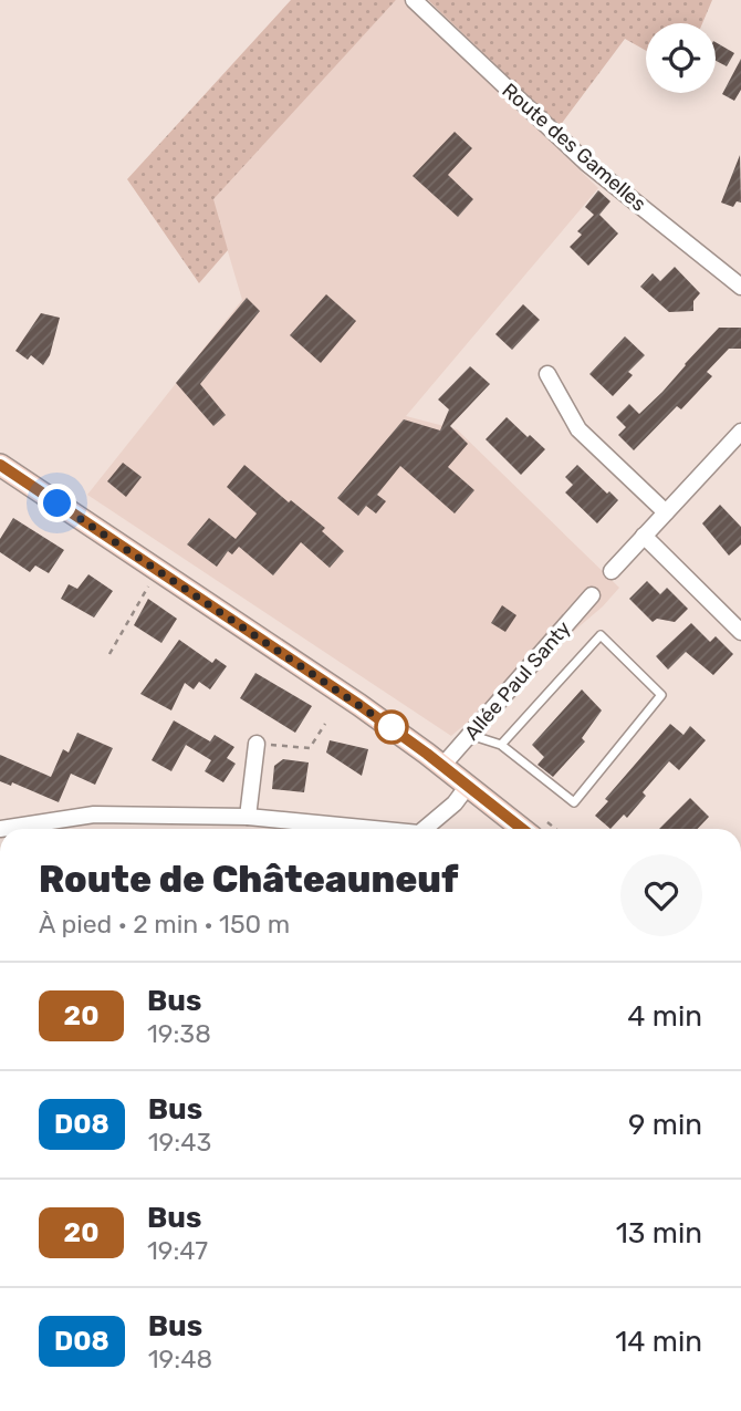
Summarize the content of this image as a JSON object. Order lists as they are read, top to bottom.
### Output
{
  "streets": {
    "street": ["Route des Gamelles", "Allée Paul Santy"]
  },
  "lines": ["bus line 20"],
  "page": {
    "heading": ["Route de Châteauneuf", "À pied · 2 min · 150 m"],
    "list": [
      {
        "mark": "20",
        "name": "Bus",
        "note": "19:38",
        "value": "4 min"
      },
      {
        "mark": "D08",
        "name": "Bus",
        "note": "19:43",
        "value": "9 min"
      },
      {
        "mark": "20",
        "name": "Bus",
        "note": "19:47",
        "value": "13 min"
      },
      {
        "mark": "D08",
        "name": "Bus",
        "note": "19:48",
        "value": "14 min"
      }
    ]
  }
}
